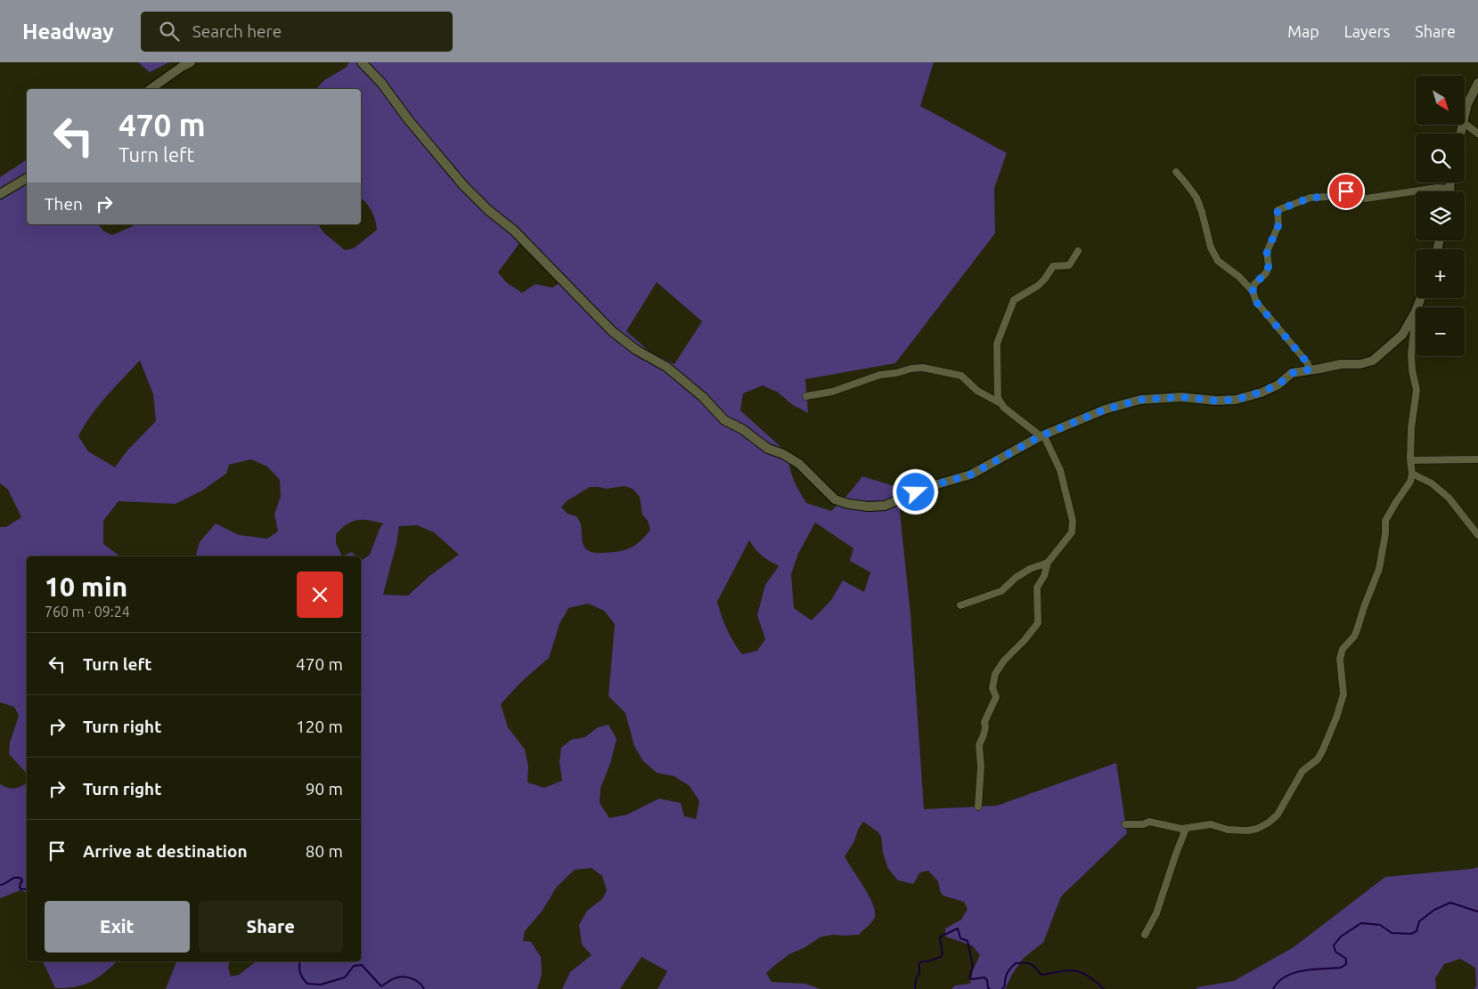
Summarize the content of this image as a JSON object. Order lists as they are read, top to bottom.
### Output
{
  "north": "bottom right",
  "page": {
    "header": "Headway",
    "search": "Search here",
    "nav": ["Map", "Layers", "Share"],
    "map_buttons": ["+", "−"],
    "turn": ["470 m", "Turn left"],
    "then": "Then",
    "heading": ["10 min", "760 m · 09:24"],
    "list": [
      {
        "name": "Turn left",
        "value": "470 m"
      },
      {
        "name": "Turn right",
        "value": "120 m"
      },
      {
        "name": "Turn right",
        "value": "90 m"
      },
      {
        "name": "Arrive at destination",
        "value": "80 m"
      }
    ],
    "buttons": ["Exit", "Share"]
  }
}
